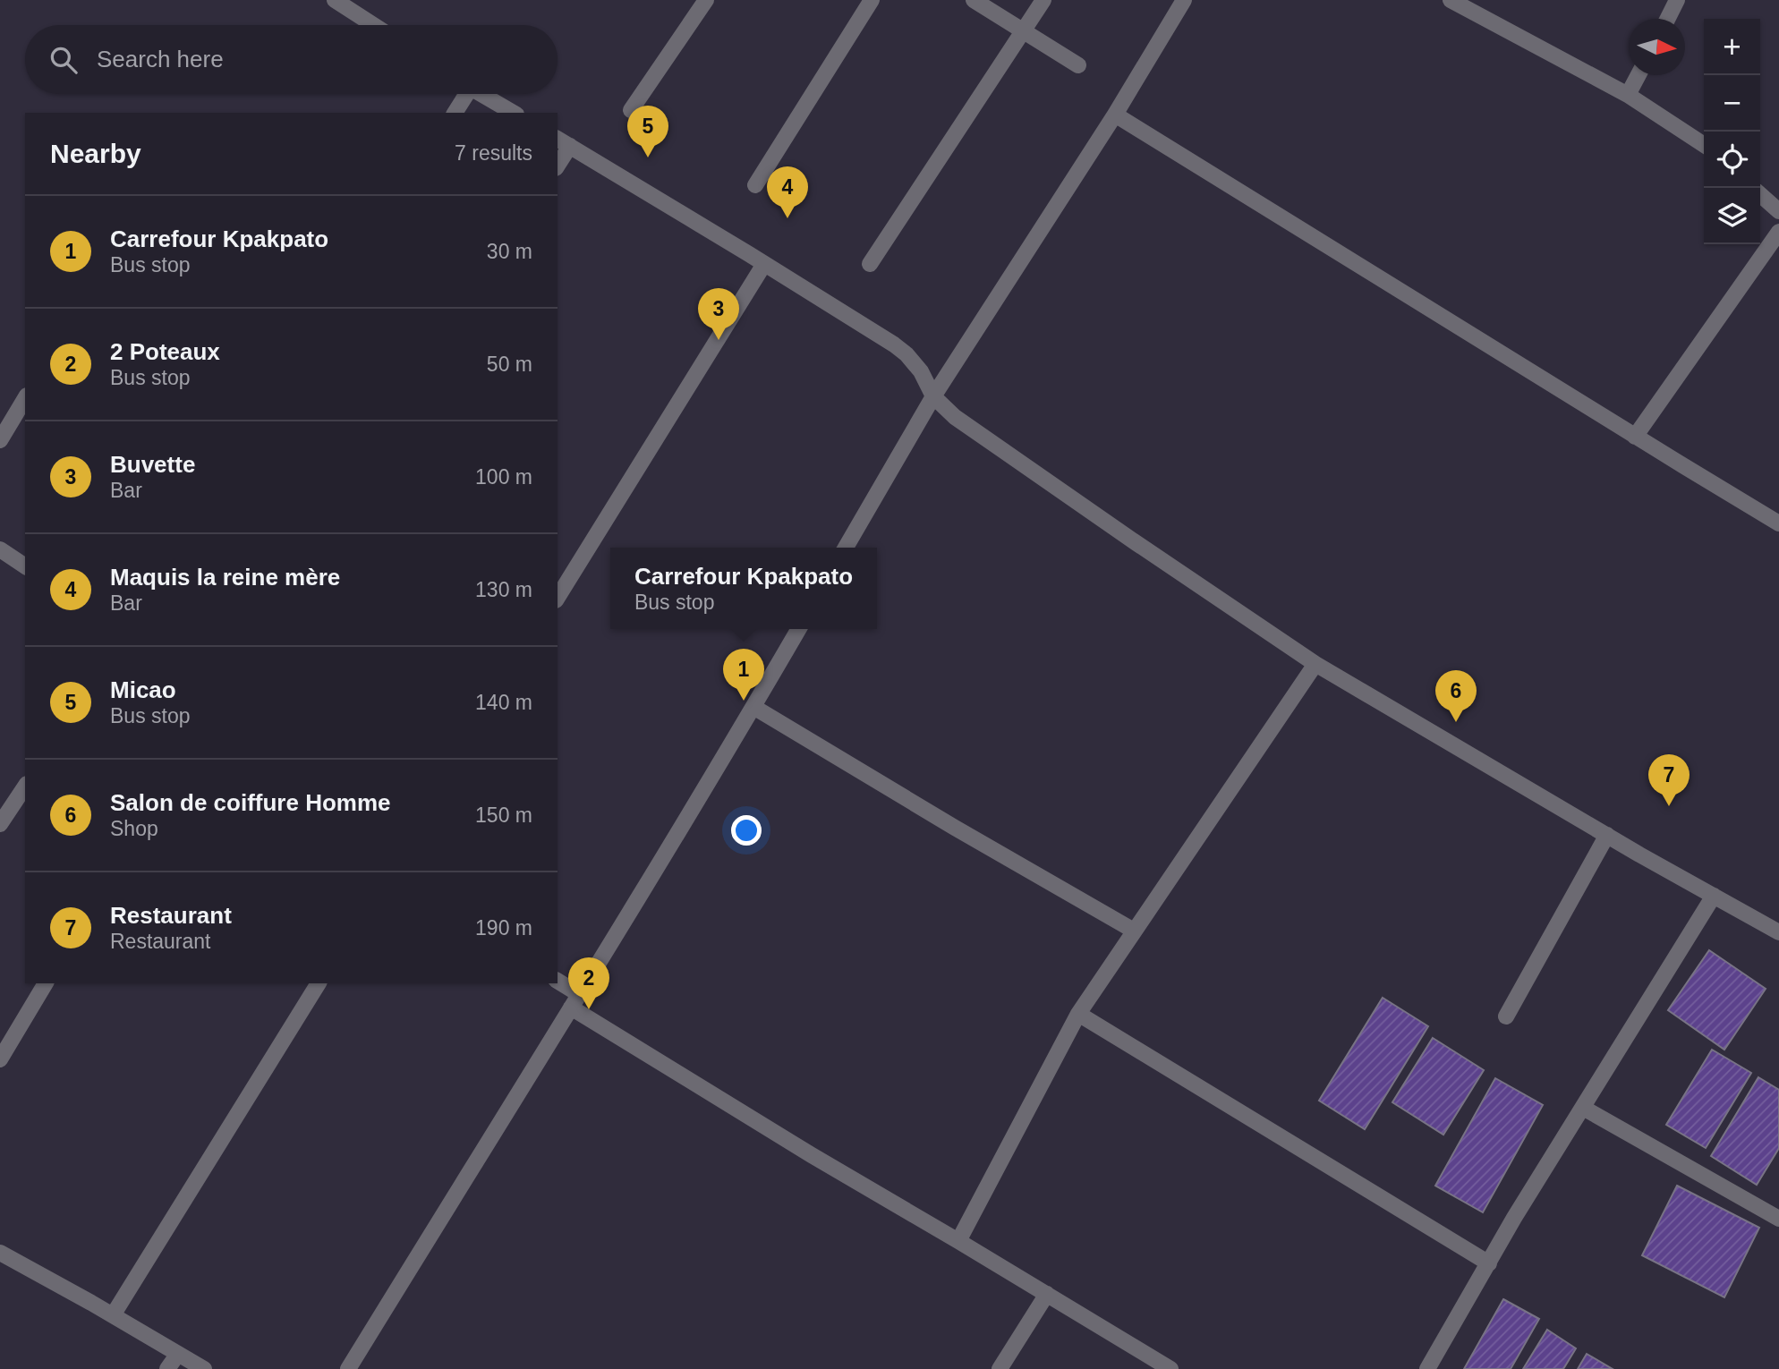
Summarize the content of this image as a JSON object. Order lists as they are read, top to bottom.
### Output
{
  "north": "right",
  "page": {
    "map_buttons": ["+", "−"],
    "search": "Search here",
    "pins": [
      "5",
      "4",
      "3",
      "1",
      "6",
      "7",
      "2"
    ],
    "heading": ["Nearby", "7 results"],
    "list": [
      {
        "mark": "1",
        "name": "Carrefour Kpakpato",
        "note": "Bus stop",
        "value": "30 m"
      },
      {
        "mark": "2",
        "name": "2 Poteaux",
        "note": "Bus stop",
        "value": "50 m"
      },
      {
        "mark": "3",
        "name": "Buvette",
        "note": "Bar",
        "value": "100 m"
      },
      {
        "mark": "4",
        "name": "Maquis la reine mère",
        "note": "Bar",
        "value": "130 m"
      },
      {
        "mark": "5",
        "name": "Micao",
        "note": "Bus stop",
        "value": "140 m"
      },
      {
        "mark": "6",
        "name": "Salon de coiffure Homme",
        "note": "Shop",
        "value": "150 m"
      },
      {
        "mark": "7",
        "name": "Restaurant",
        "note": "Restaurant",
        "value": "190 m"
      }
    ],
    "popup": ["Carrefour Kpakpato", "Bus stop"]
  }
}
